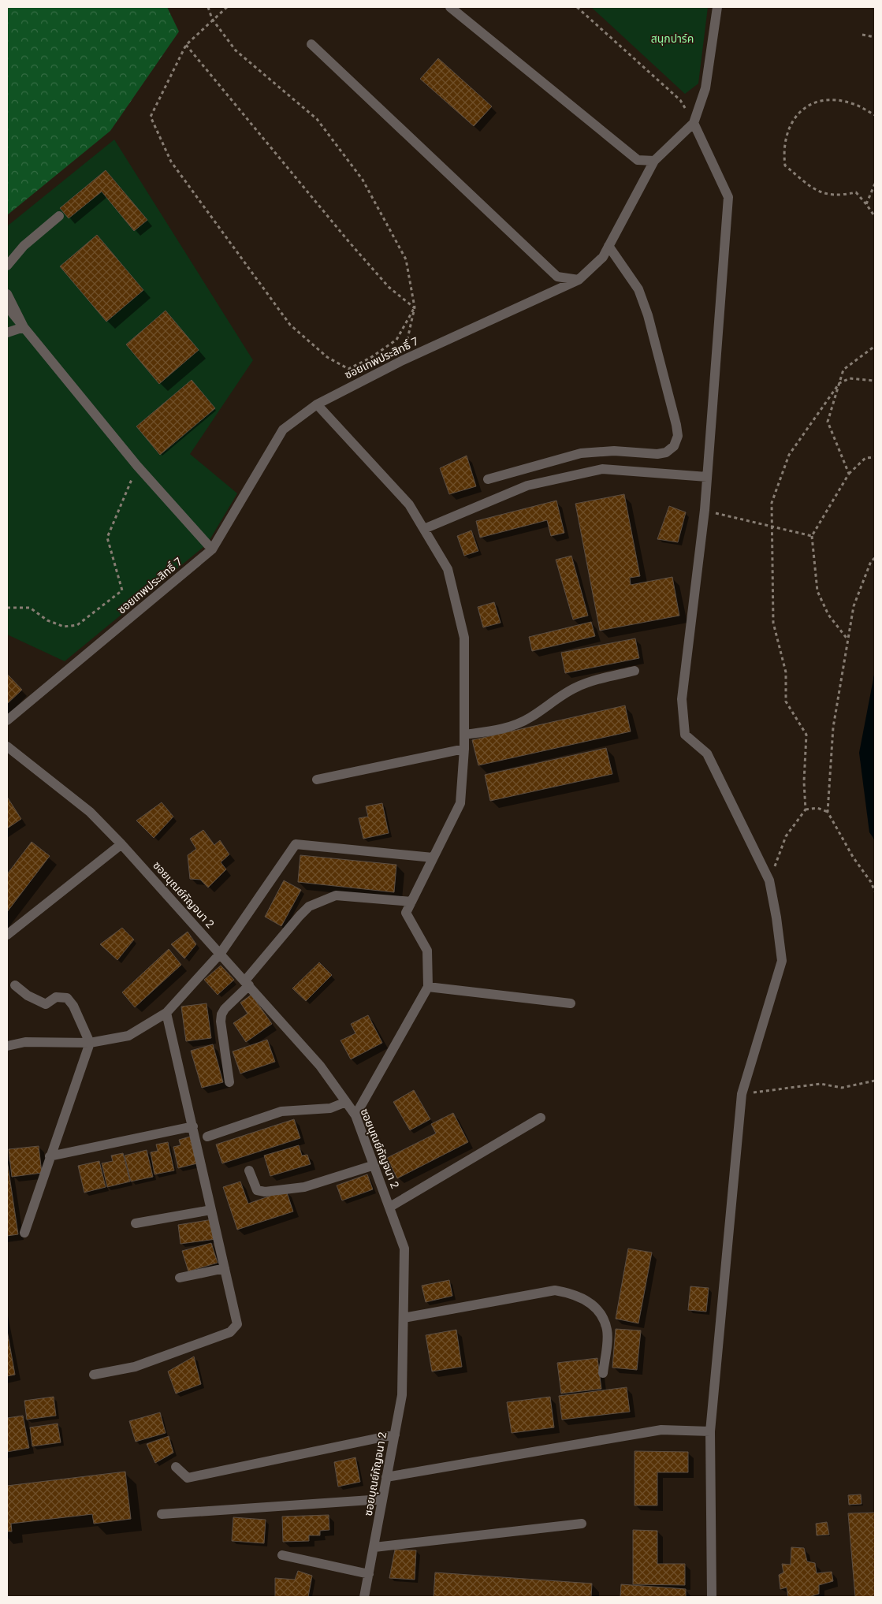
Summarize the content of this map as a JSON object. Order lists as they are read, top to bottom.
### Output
{
  "streets": {
    "street": ["ซอยเทพประสิทธิ์ 7", "ซอยบุณย์กัญจนา 2"]
  },
  "parks": ["สนุกปาร์ค"]
}
